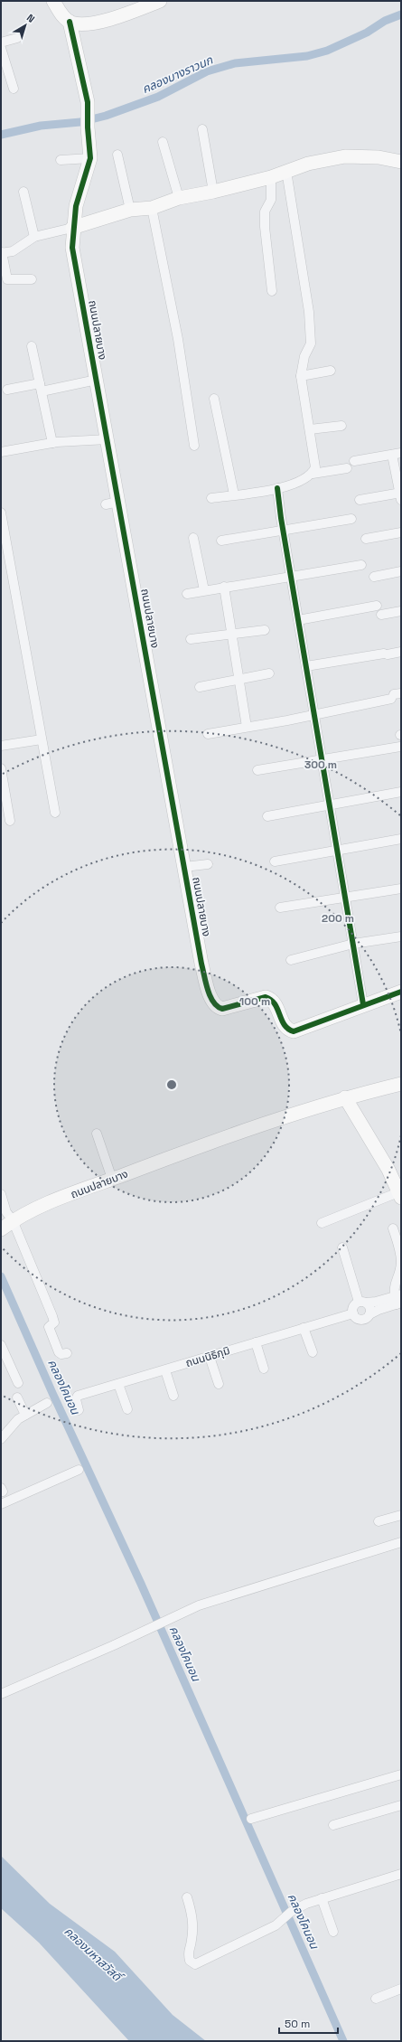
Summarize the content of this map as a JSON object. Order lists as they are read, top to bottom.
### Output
{
  "streets": {
    "street": ["ถนนปลายบาง", "ถนนนิธิภุมิ"]
  },
  "water": ["คลองบางราวนก", "คลองโคนอน", "คลองมหาสวัสดิ์"],
  "scale_bar": "50 m",
  "north": "top right",
  "rings": ["300 m", "200 m", "100 m"]
}
